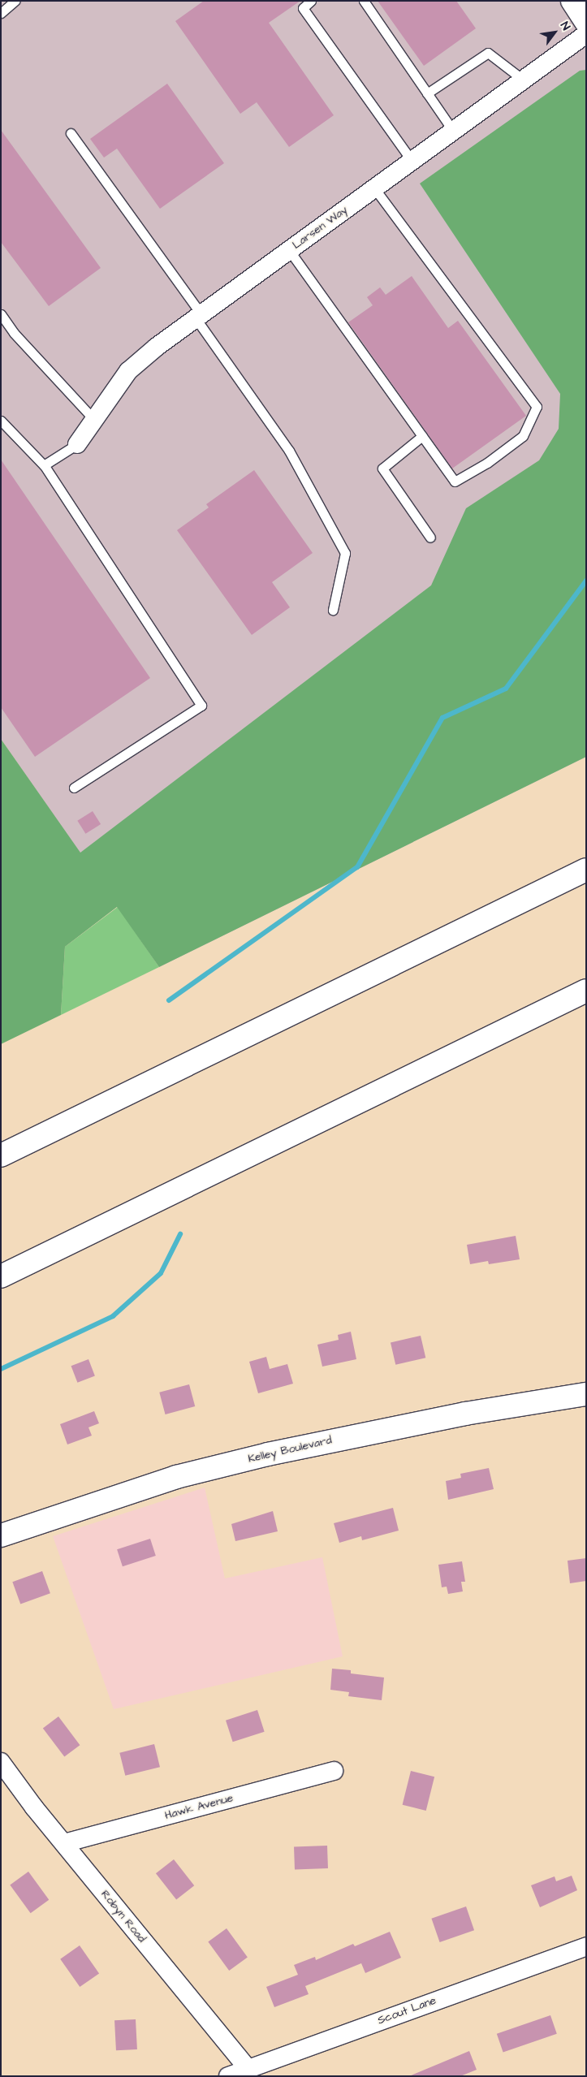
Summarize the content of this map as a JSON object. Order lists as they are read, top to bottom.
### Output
{
  "streets": {
    "main road": ["Kelley Boulevard"],
    "street": [
      "Larsen Way",
      "Hawk Avenue",
      "Robyn Road",
      "Scout Lane"
    ]
  },
  "crossings": [
    ["Hawk Avenue", "Robyn Road"],
    ["Robyn Road", "Scout Lane"]
  ],
  "north": "top right"
}
